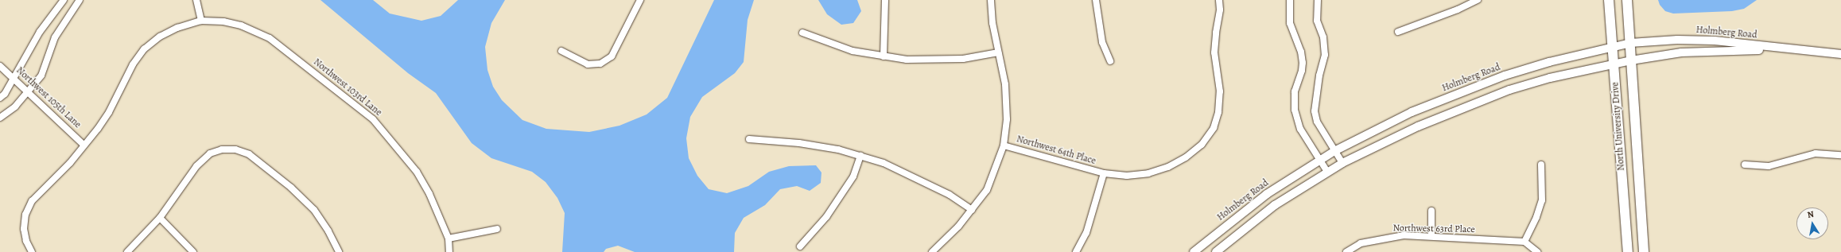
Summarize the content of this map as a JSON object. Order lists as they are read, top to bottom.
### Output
{
  "streets": {
    "main road": ["North University Drive"],
    "street": [
      "Holmberg Road",
      "Northwest 103rd Lane",
      "Northwest 105th Lane",
      "Northwest 64th Place",
      "Northwest 63rd Place"
    ]
  },
  "crossings": [
    ["Holmberg Road", "North University Drive"],
    ["Northwest 103rd Lane", "Northwest 105th Lane"]
  ],
  "north": "top"
}
